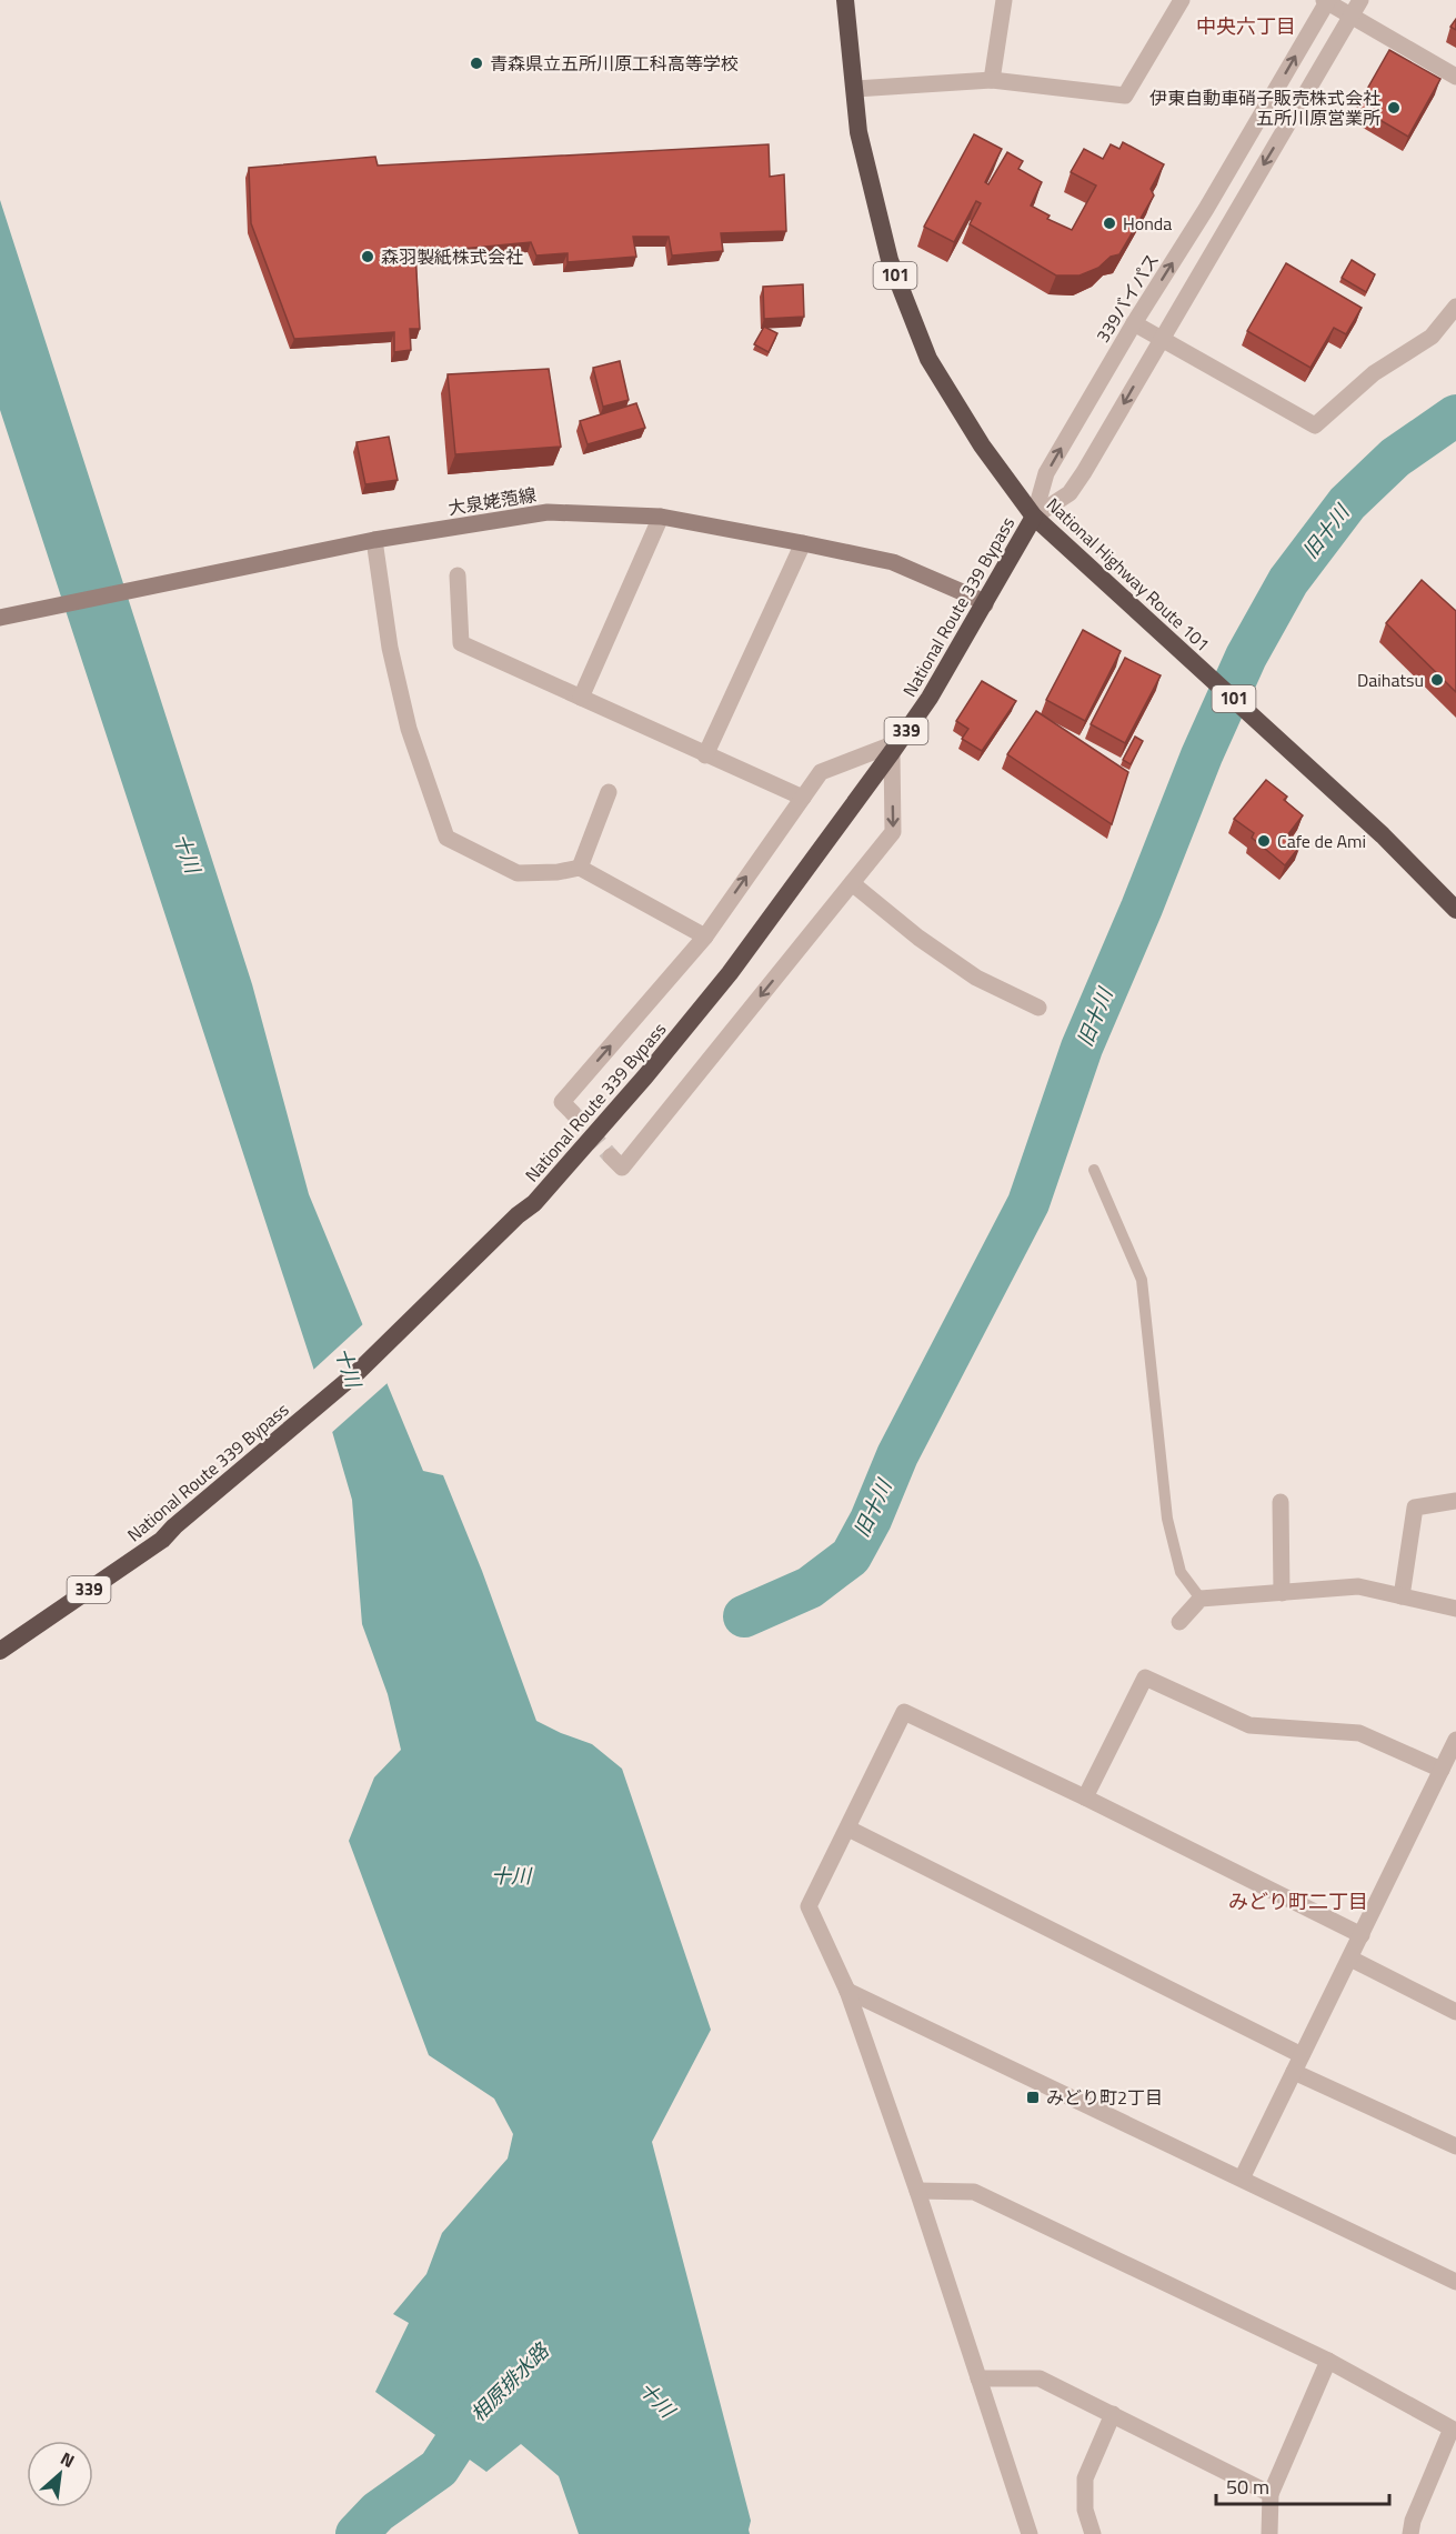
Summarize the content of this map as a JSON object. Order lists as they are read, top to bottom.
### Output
{
  "streets": {
    "highway": [
      "101",
      "National Highway Route 101",
      "National Route 339 Bypass",
      "339"
    ],
    "main road": ["大泉姥萢線"],
    "street": ["339バイパス"]
  },
  "crossings": [
    ["339バイパス", "National Highway Route 101"],
    ["339バイパス", "National Route 339 Bypass"],
    ["大泉姥萢線", "National Route 339 Bypass"],
    ["National Highway Route 101", "National Route 339 Bypass"]
  ],
  "districts": ["中央六丁目", "みどり町二丁目"],
  "water": ["旧十川", "十川", "相原排水路"],
  "places": {
    "other": [
      "青森県立五所川原工科高等学校",
      "伊東自動車硝子販売株式会社 五所川原営業所",
      "Honda",
      "森羽製紙株式会社",
      "Daihatsu",
      "Cafe de Ami"
    ],
    "transit": ["みどり町2丁目"]
  },
  "scale_bar": "50 m",
  "north": "top right"
}
